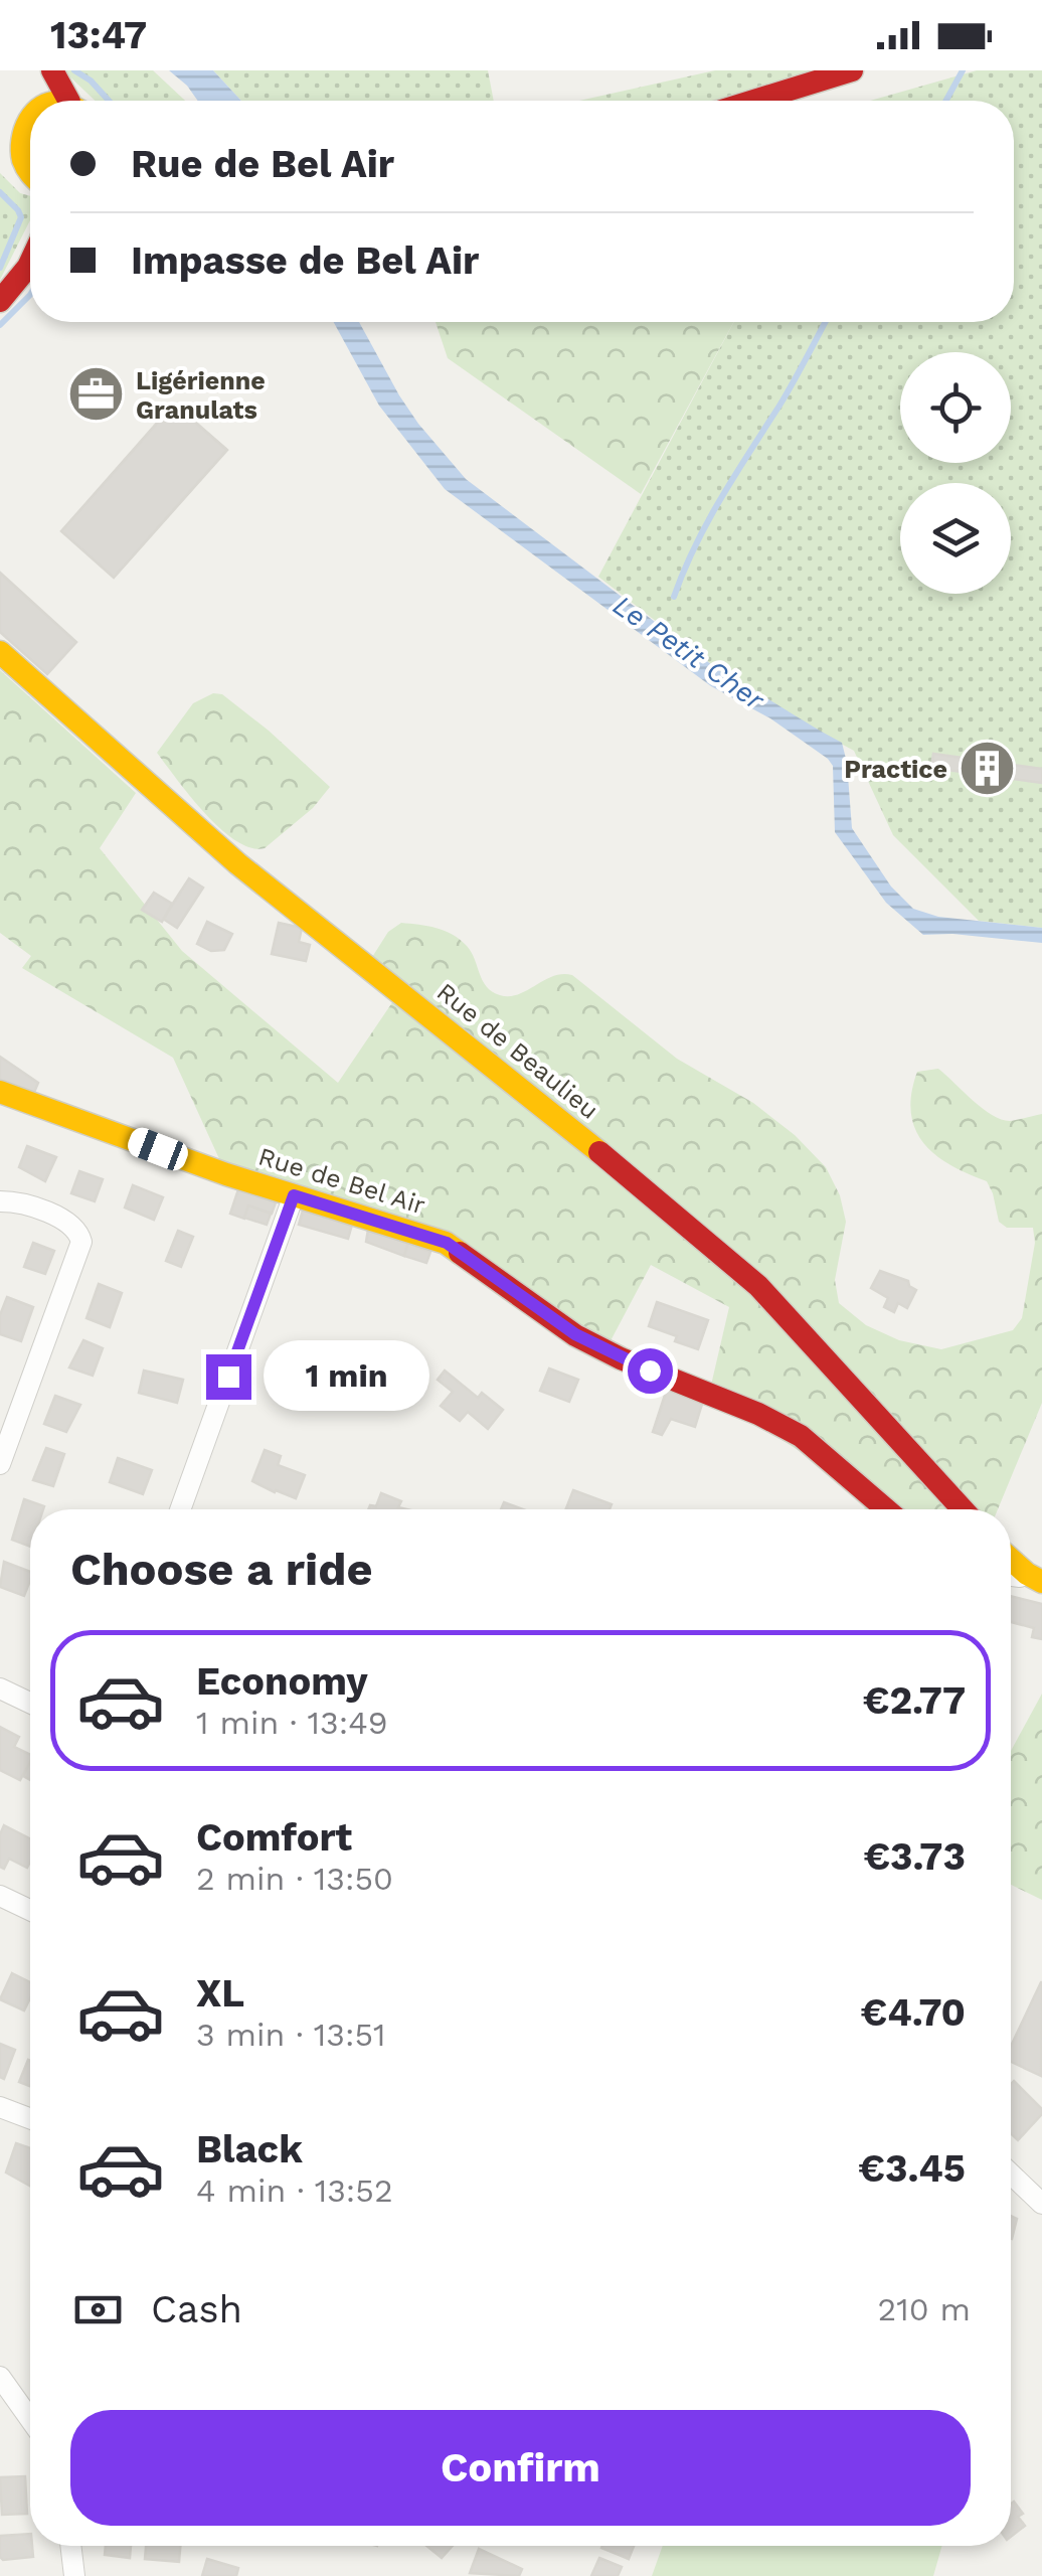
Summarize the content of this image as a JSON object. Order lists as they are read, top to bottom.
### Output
{
  "streets": {
    "main road": ["Rue de Beaulieu", "Rue de Bel Air"]
  },
  "water": ["Le Petit Cher"],
  "places": {
    "office": ["Ligérienne Granulats"],
    "building": ["Practice"]
  },
  "page": {
    "status": "13:47",
    "banner": ["Rue de Bel Air", "Impasse de Bel Air"],
    "bubble": "1 min",
    "heading": "Choose a ride",
    "list": [
      {
        "name": "Economy",
        "note": "1 min · 13:49",
        "value": "€2.77"
      },
      {
        "name": "Comfort",
        "note": "2 min · 13:50",
        "value": "€3.73"
      },
      {
        "name": "XL",
        "note": "3 min · 13:51",
        "value": "€4.70"
      },
      {
        "name": "Black",
        "note": "4 min · 13:52",
        "value": "€3.45"
      }
    ],
    "pay": ["Cash", "210 m"],
    "buttons": "Confirm"
  }
}
